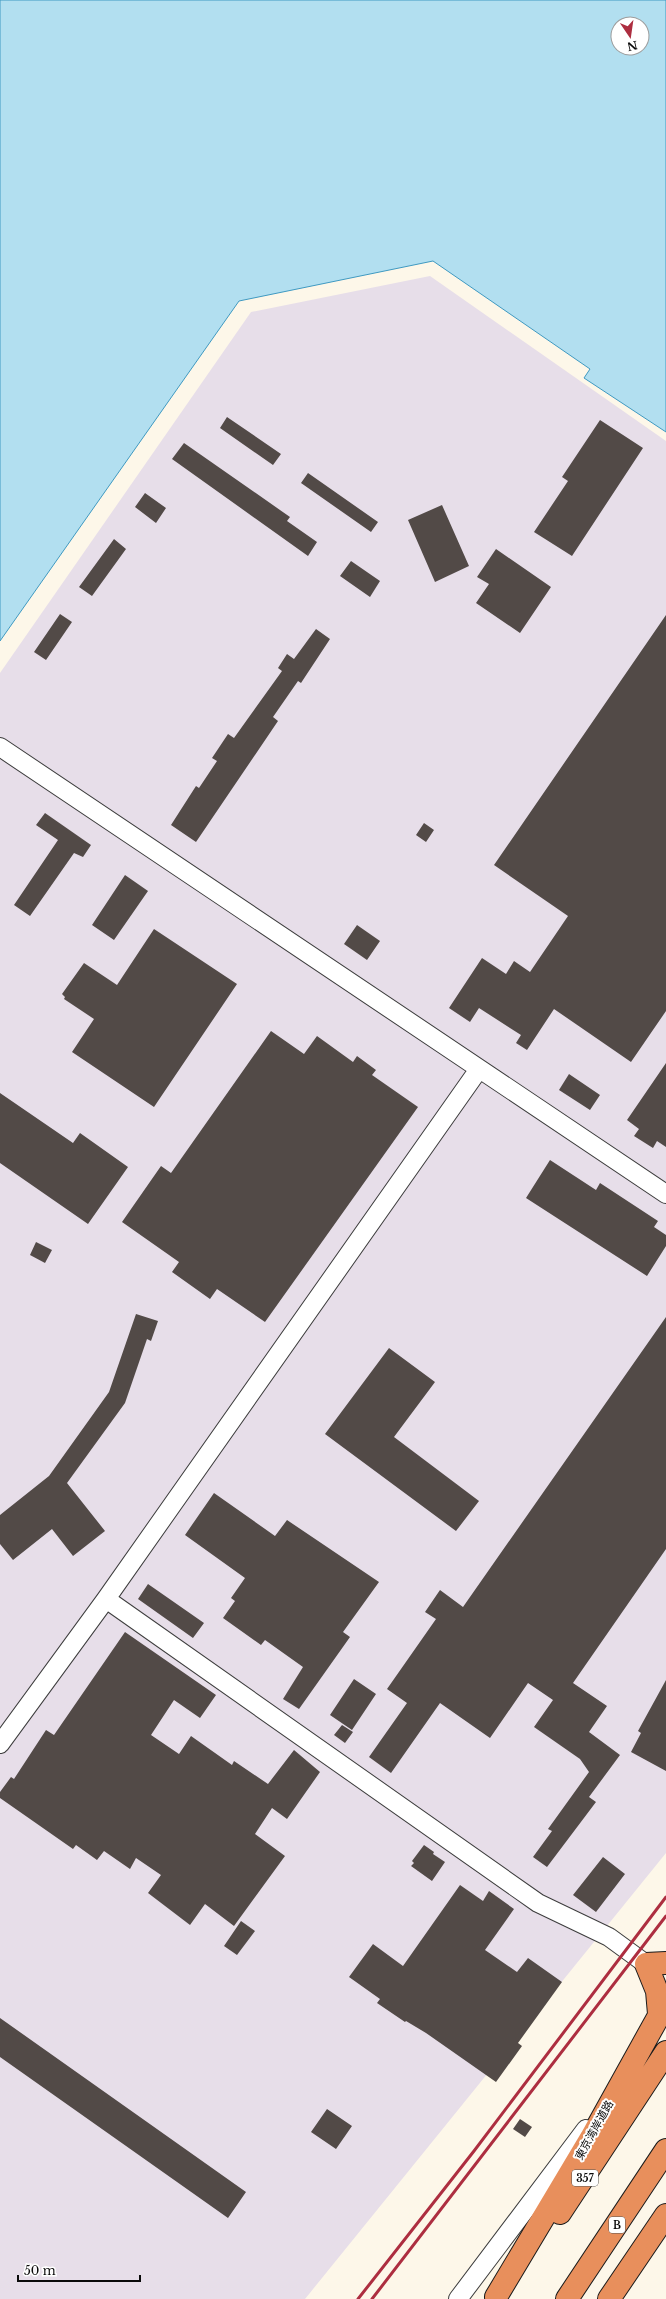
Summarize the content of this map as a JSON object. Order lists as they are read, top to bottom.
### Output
{
  "streets": {
    "highway": ["東京湾岸道路", "357", "B"]
  },
  "scale_bar": "50 m",
  "north": "bottom"
}
